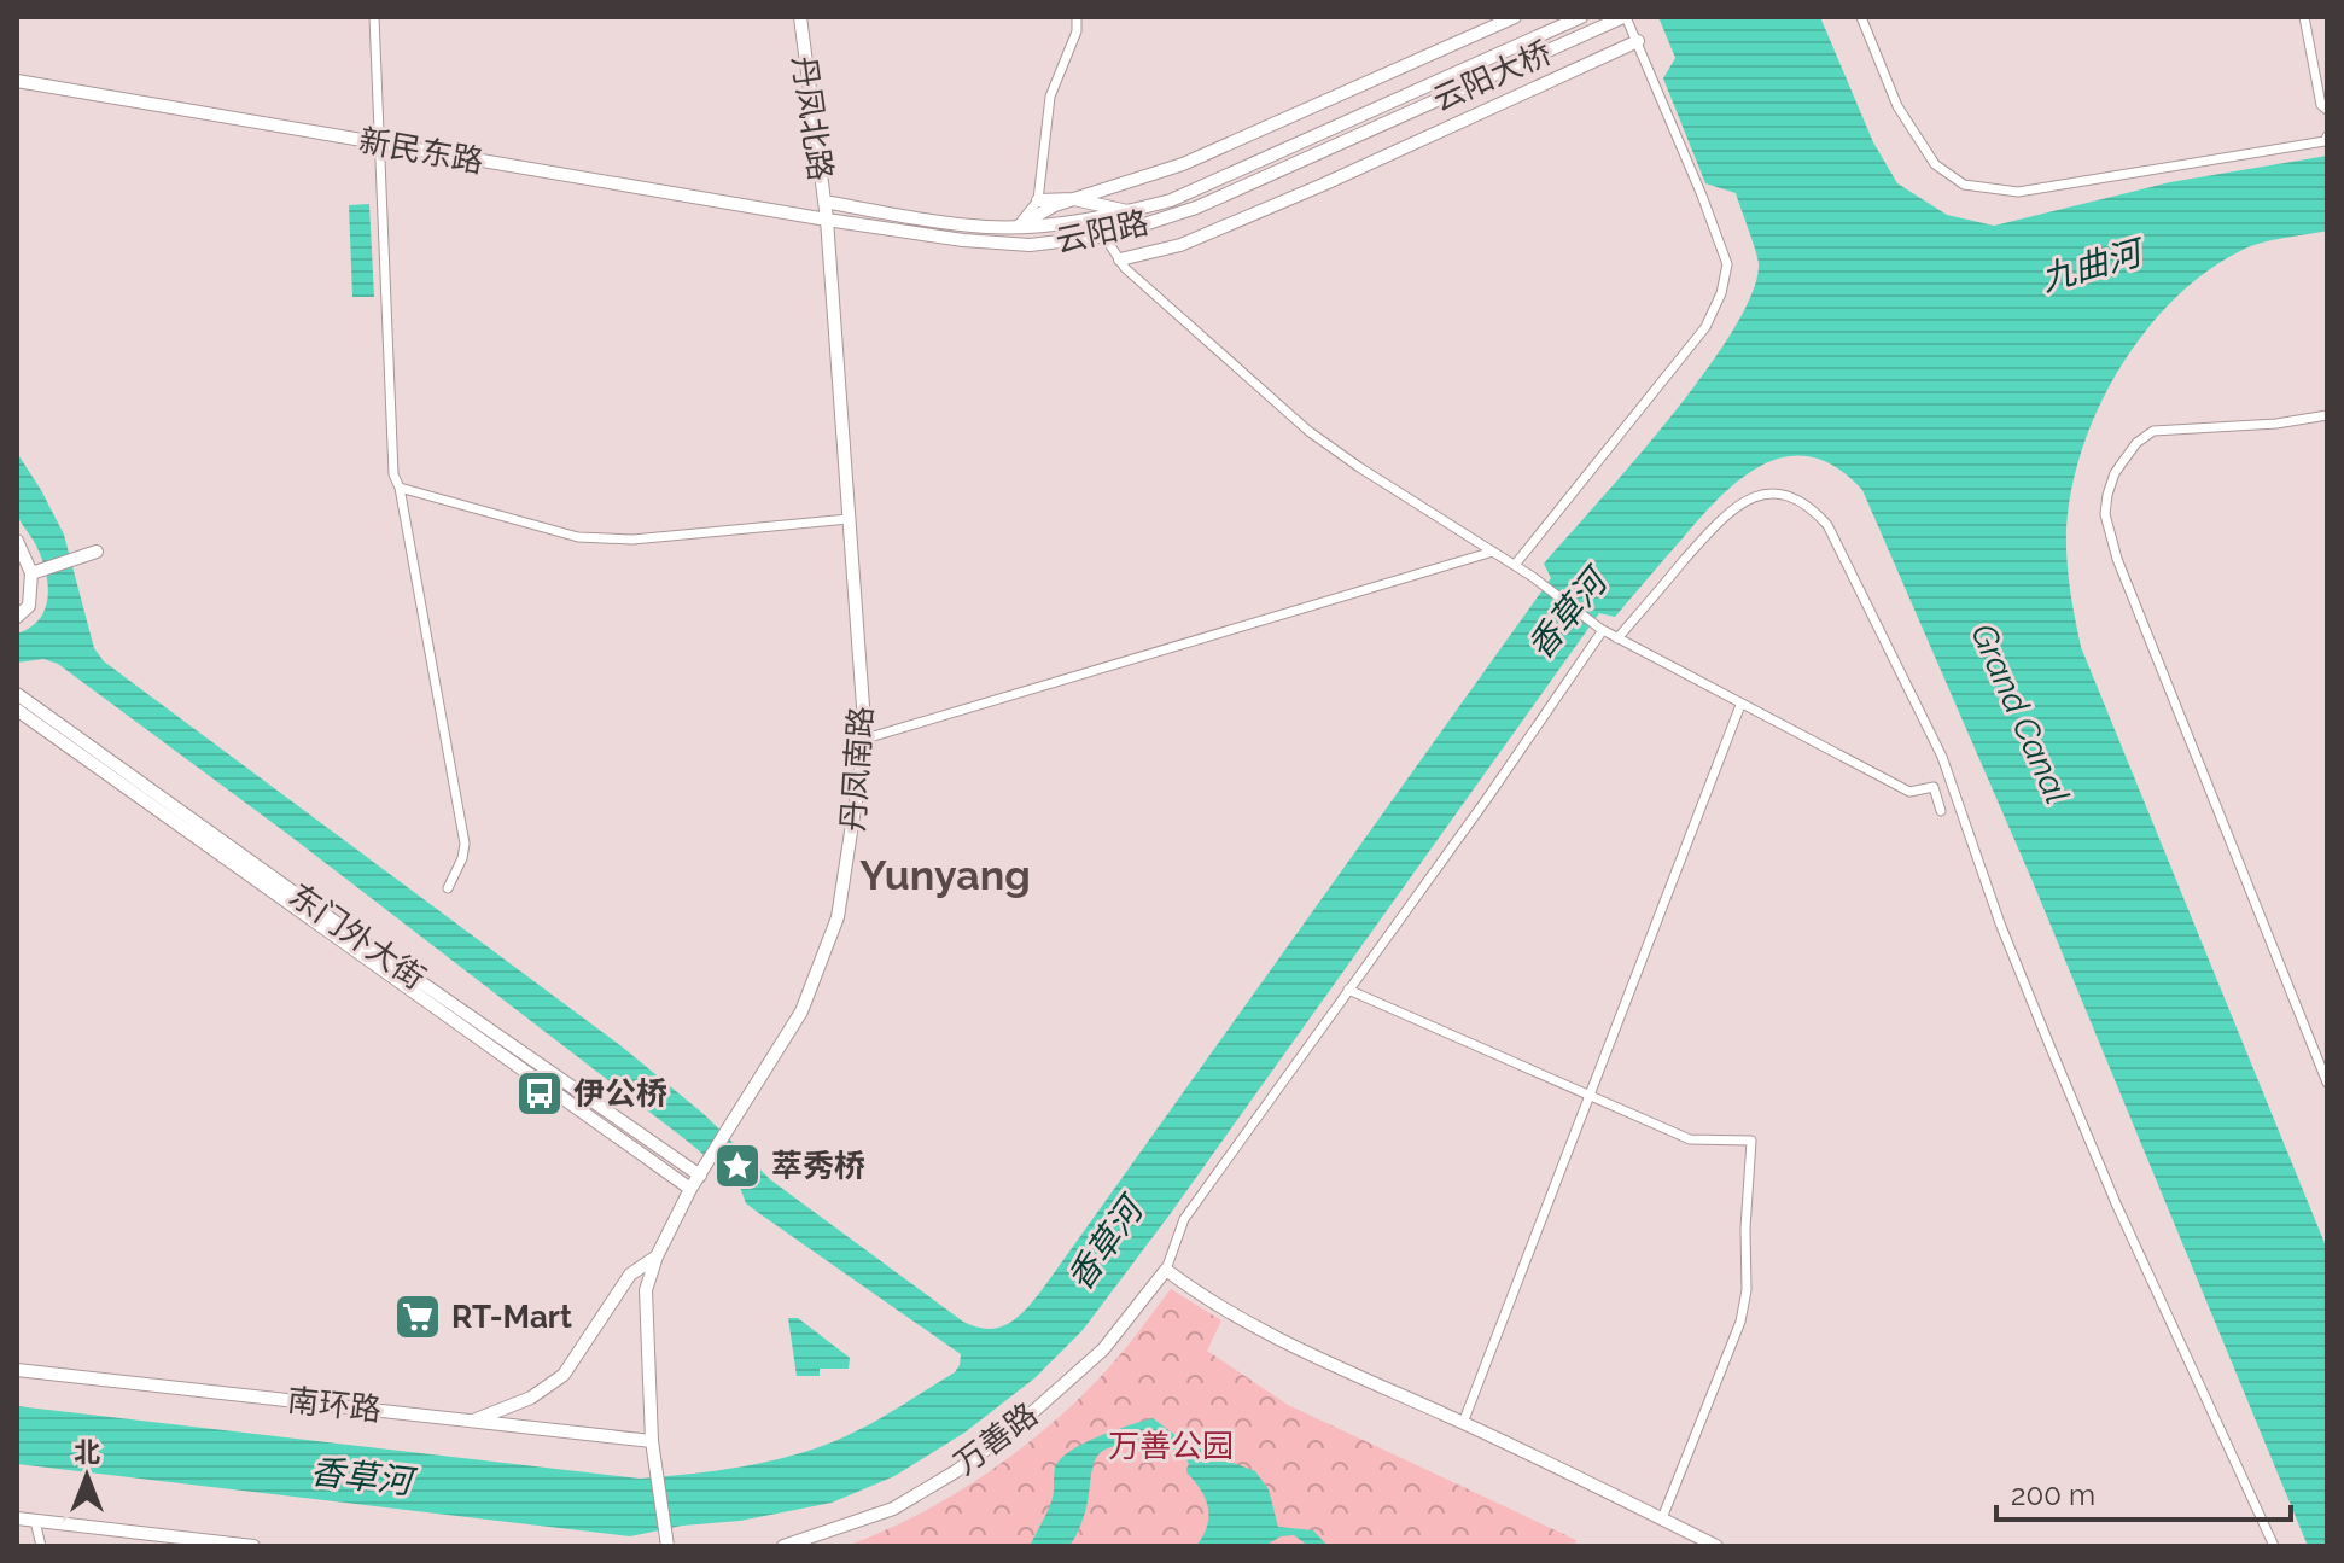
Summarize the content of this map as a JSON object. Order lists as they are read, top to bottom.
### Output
{
  "streets": {
    "street": [
      "云阳大桥",
      "丹凤北路",
      "新民东路",
      "云阳路",
      "丹凤南路",
      "东门外大街",
      "南环路",
      "万善路"
    ]
  },
  "crossings": [
    ["云阳大桥", "云阳路"],
    ["丹凤北路", "新民东路"],
    ["丹凤北路", "云阳路"],
    ["丹凤北路", "丹凤南路"],
    ["新民东路", "云阳路"],
    ["新民东路", "丹凤南路"],
    ["云阳路", "丹凤南路"],
    ["丹凤南路", "东门外大街"],
    ["丹凤南路", "南环路"]
  ],
  "districts": ["Yunyang"],
  "water": ["九曲河", "香草河", "Grand Canal"],
  "parks": ["万善公园"],
  "places": {
    "bus stop": ["伊公桥"],
    "place": ["萃秀桥"],
    "supermarket": ["RT-Mart"]
  },
  "scale_bar": "200 m",
  "north": "top"
}
